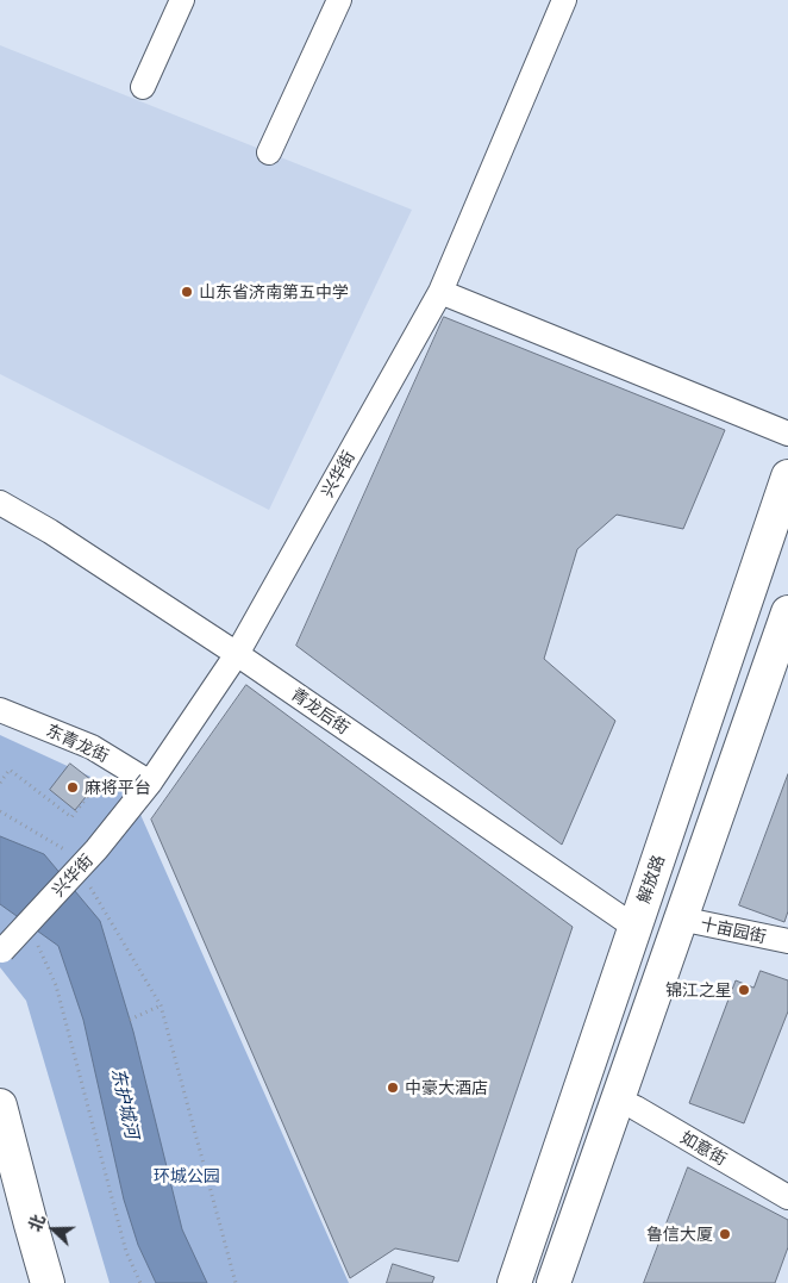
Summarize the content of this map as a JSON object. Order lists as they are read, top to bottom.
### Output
{
  "streets": {
    "main road": ["解放路"],
    "street": [
      "兴华街",
      "青龙后街",
      "东青龙街",
      "十亩园街",
      "如意街"
    ]
  },
  "crossings": [
    ["兴华街", "青龙后街"],
    ["兴华街", "东青龙街"],
    ["青龙后街", "解放路"]
  ],
  "water": ["东护城河"],
  "parks": ["环城公园"],
  "places": [
    "山东省济南第五中学",
    "麻将平台",
    "锦江之星",
    "中豪大酒店",
    "鲁信大厦"
  ],
  "north": "left"
}
